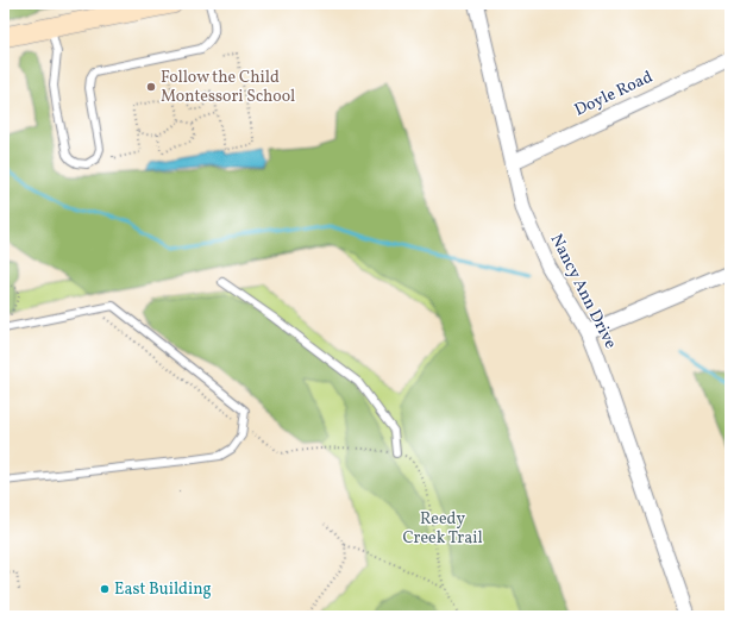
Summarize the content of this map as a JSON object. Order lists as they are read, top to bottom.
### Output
{
  "streets": {
    "street": ["Doyle Road", "Nancy Ann Drive"]
  },
  "crossings": [
    ["Doyle Road", "Nancy Ann Drive"]
  ],
  "parks": ["Reedy Creek Trail"],
  "places": ["Follow the Child Montessori School", "East Building"]
}
